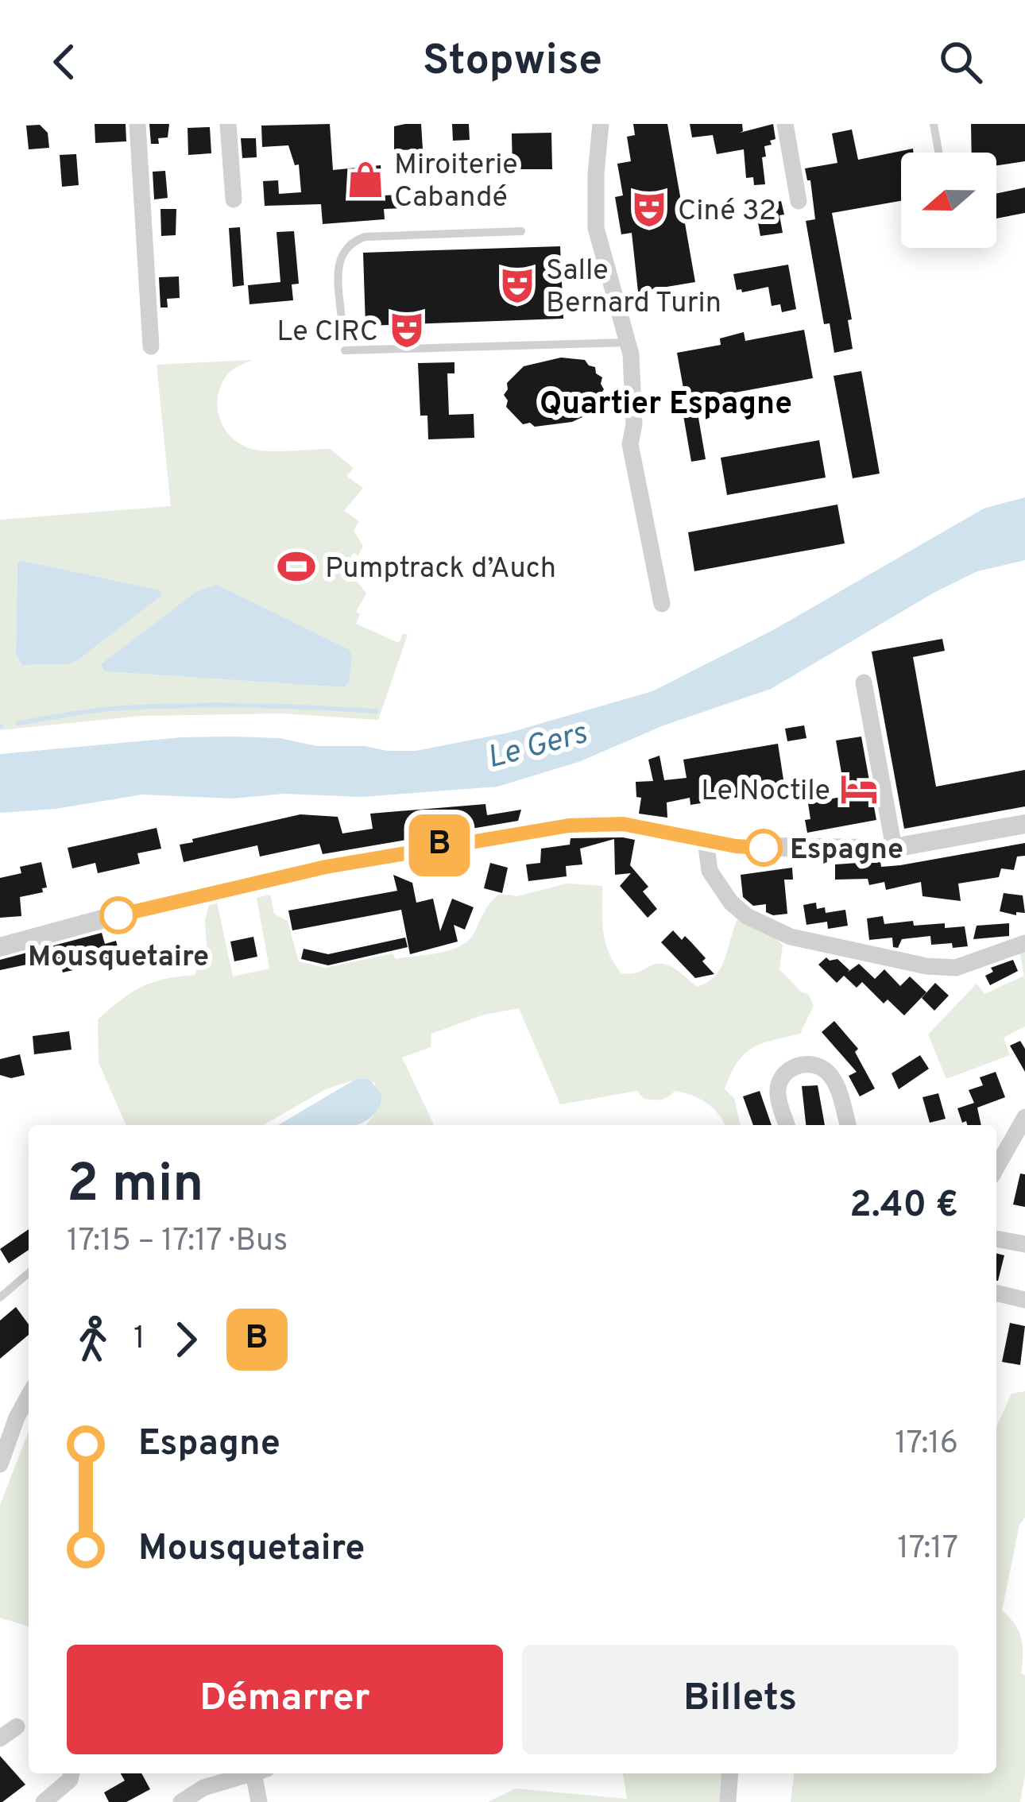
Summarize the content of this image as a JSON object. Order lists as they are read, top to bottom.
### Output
{
  "districts": ["Quartier Espagne"],
  "water": ["Le Gers"],
  "places": {
    "shop": ["Miroiterie Cabandé"],
    "theatre": ["Ciné 32", "Salle Bernard Turin", "Le CIRC"],
    "sports": ["Pumptrack d’Auch"],
    "hotel": ["Le Noctile"],
    "other": ["Espagne", "Mousquetaire"]
  },
  "lines": ["bus line B"],
  "north": "left",
  "page": {
    "header": "Stopwise",
    "on_map": "B",
    "heading": ["2 min", "17:15 – 17:17 · Bus", "2.40 €"],
    "legs": ["1", "B"],
    "list": [
      {
        "name": "Espagne",
        "value": "17:16"
      },
      {
        "name": "Mousquetaire",
        "value": "17:17"
      }
    ],
    "buttons": ["Démarrer", "Billets"]
  }
}
